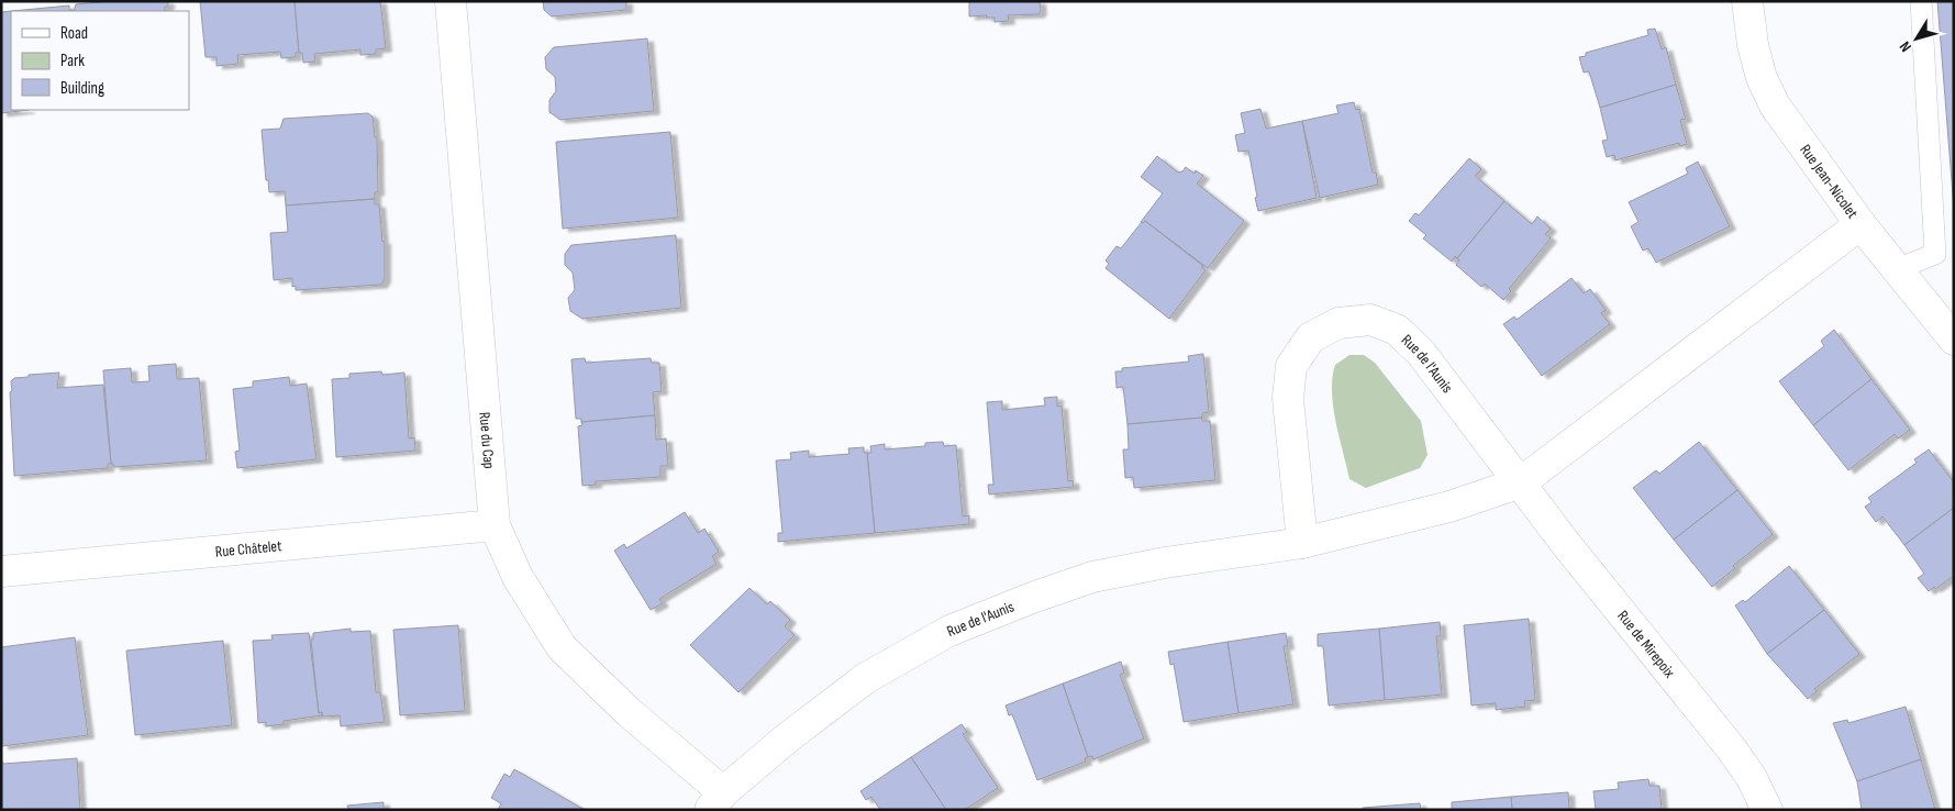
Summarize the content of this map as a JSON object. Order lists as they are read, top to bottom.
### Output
{
  "streets": {
    "street": [
      "Rue Jean-Nicolet",
      "Rue de l'Aunis",
      "Rue du Cap",
      "Rue Châtelet",
      "Rue de Mirepoix"
    ]
  },
  "crossings": [
    ["Rue Jean-Nicolet", "Rue de l'Aunis"],
    ["Rue de l'Aunis", "Rue du Cap"],
    ["Rue de l'Aunis", "Rue de Mirepoix"],
    ["Rue du Cap", "Rue Châtelet"]
  ],
  "legend": ["Road", "Park", "Building"],
  "north": "bottom left"
}
